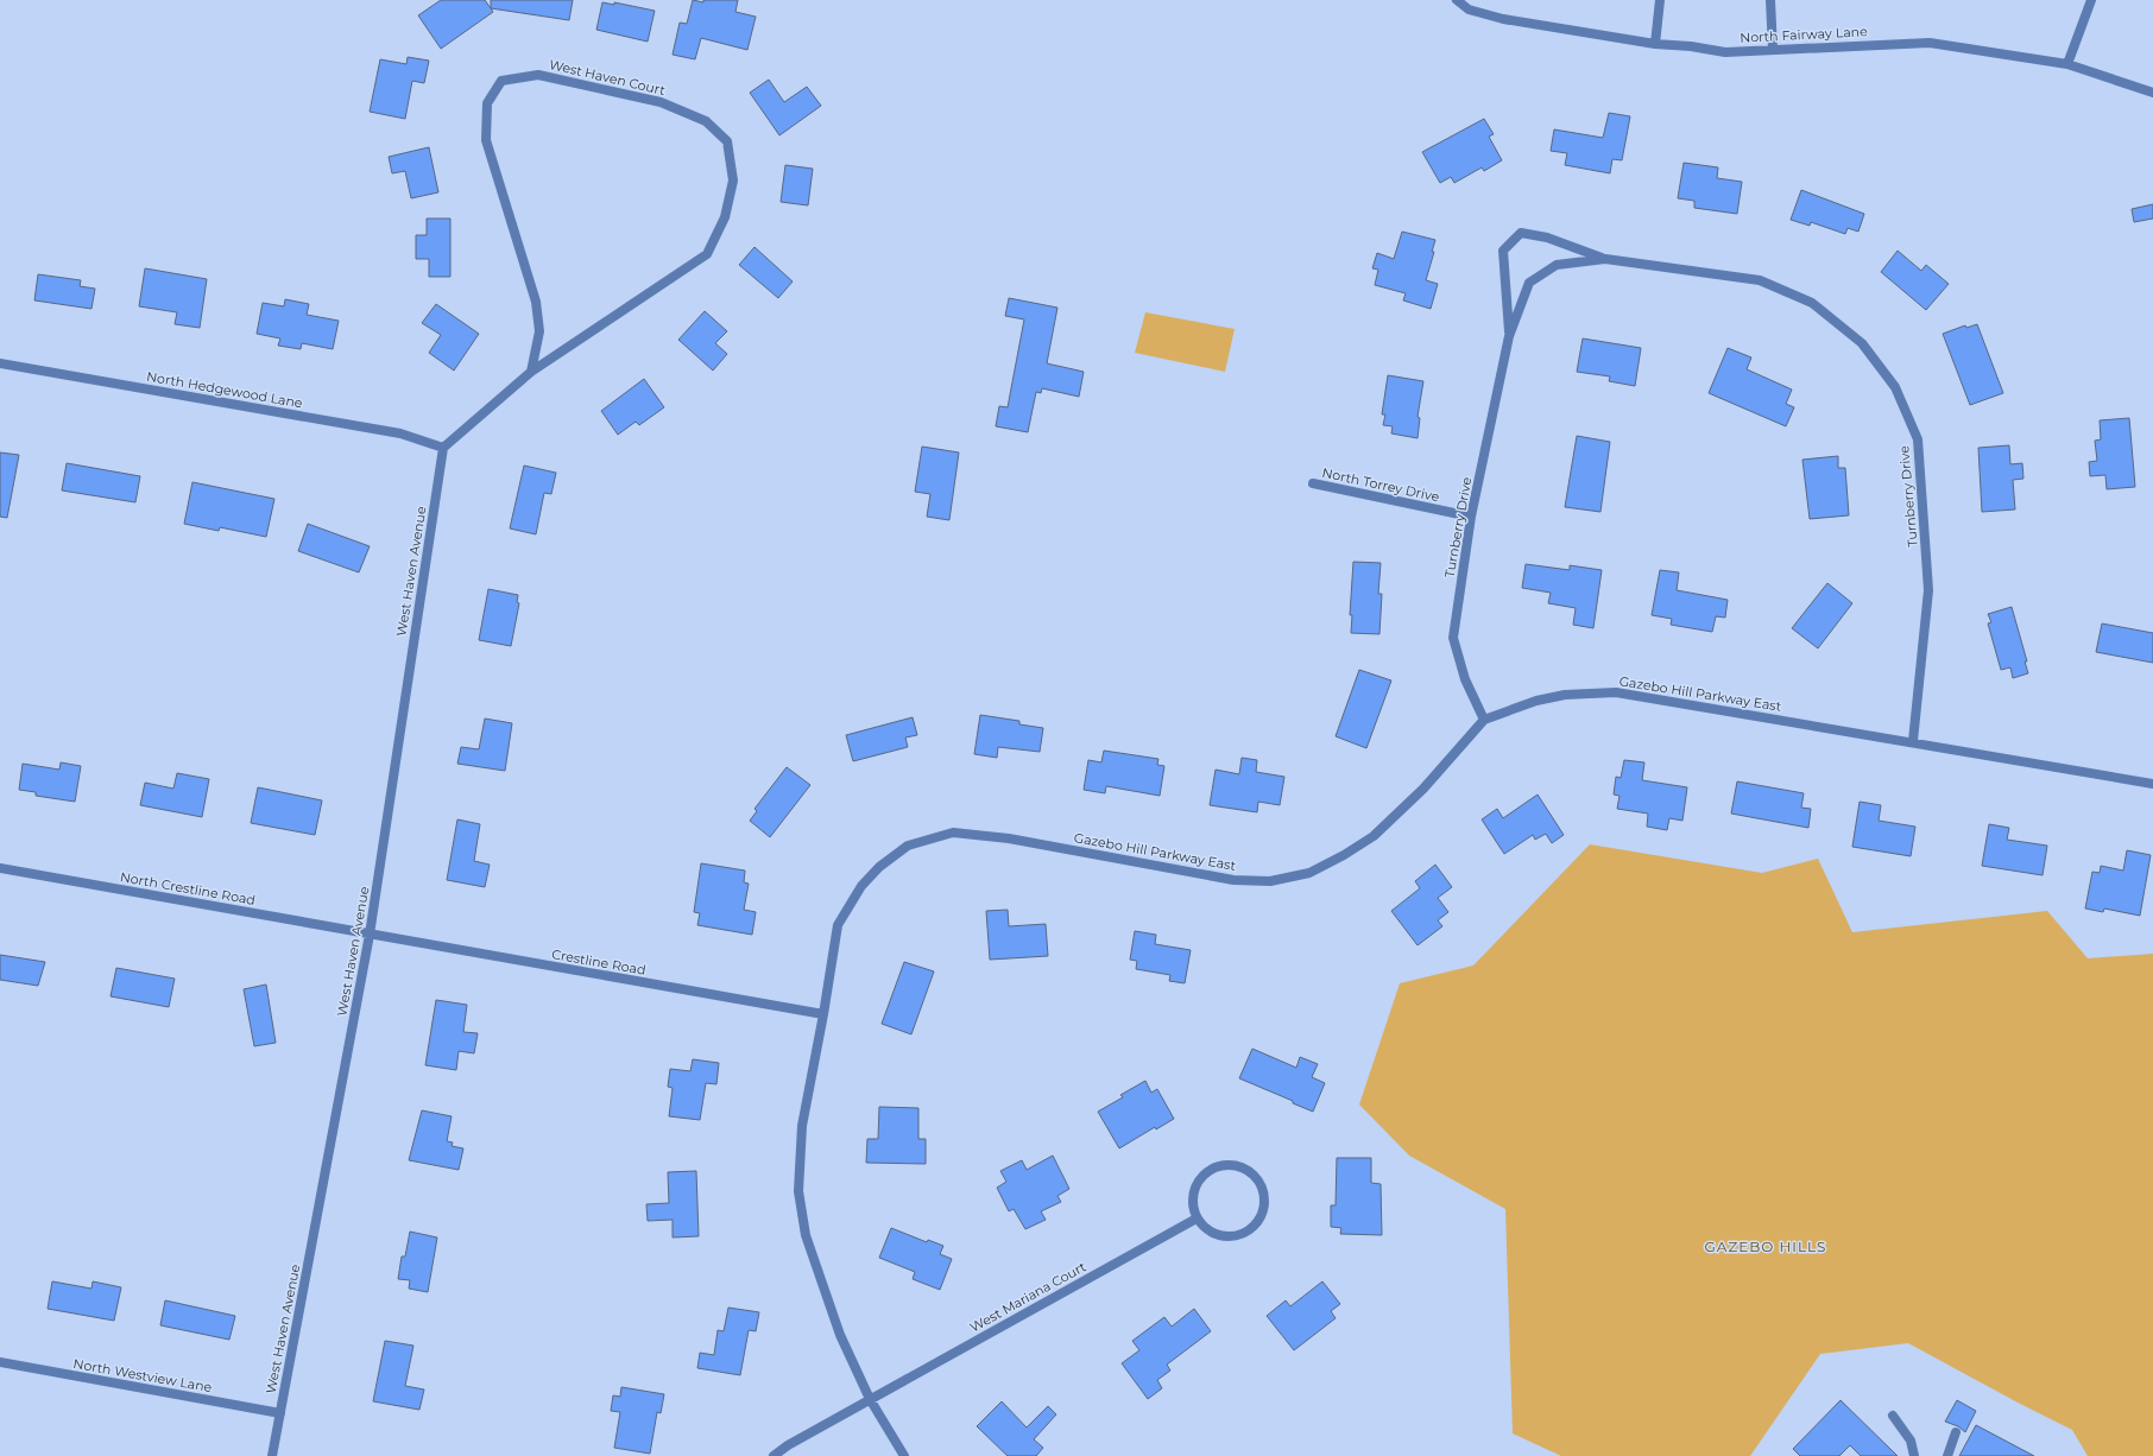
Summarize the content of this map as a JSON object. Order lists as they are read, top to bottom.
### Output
{
  "streets": {
    "street": [
      "North Fairway Lane",
      "West Haven Court",
      "North Hedgewood Lane",
      "North Torrey Drive",
      "Turnberry Drive",
      "West Haven Avenue",
      "Gazebo Hill Parkway East",
      "North Crestline Road",
      "Crestline Road",
      "West Mariana Court",
      "North Westview Lane"
    ]
  },
  "crossings": [
    ["West Haven Court", "North Hedgewood Lane"],
    ["West Haven Court", "West Haven Avenue"],
    ["North Hedgewood Lane", "West Haven Avenue"],
    ["North Torrey Drive", "Turnberry Drive"],
    ["Turnberry Drive", "Gazebo Hill Parkway East"],
    ["West Haven Avenue", "North Crestline Road"],
    ["West Haven Avenue", "Crestline Road"],
    ["West Haven Avenue", "North Westview Lane"],
    ["Gazebo Hill Parkway East", "Crestline Road"],
    ["Gazebo Hill Parkway East", "West Mariana Court"],
    ["North Crestline Road", "Crestline Road"]
  ],
  "districts": ["GAZEBO HILLS"]
}
